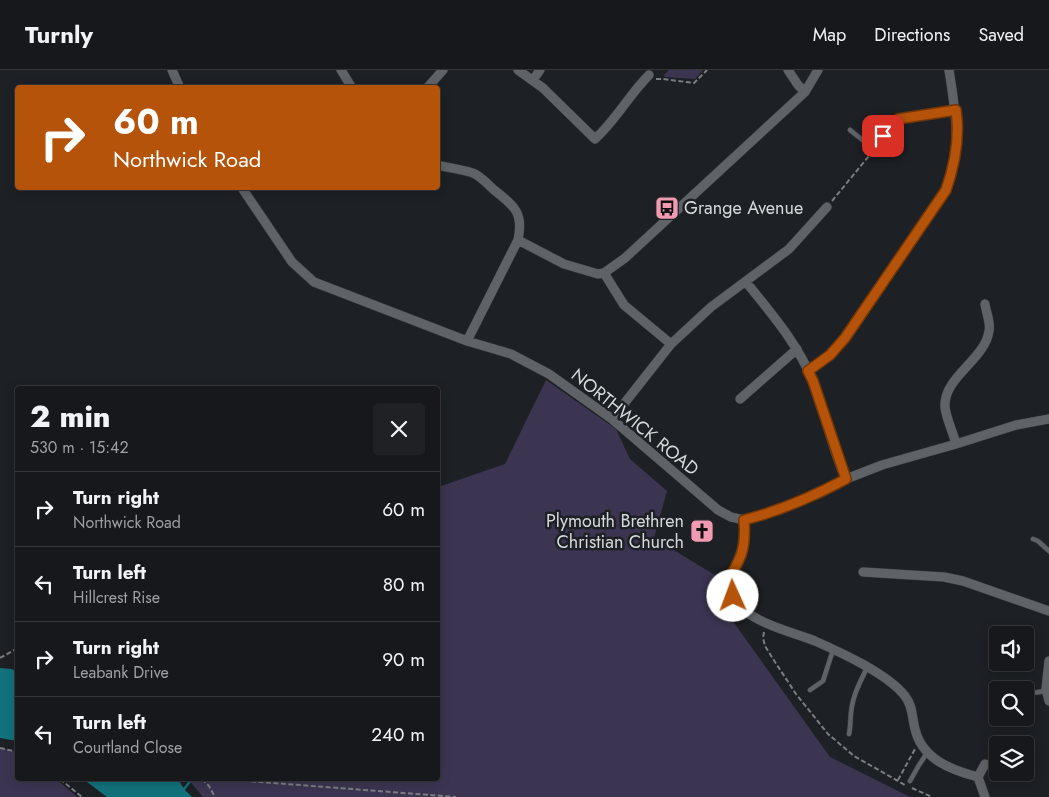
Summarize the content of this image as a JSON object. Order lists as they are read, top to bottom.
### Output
{
  "streets": {
    "street": ["NORTHWICK ROAD"]
  },
  "places": {
    "bus stop": ["Grange Avenue"],
    "church": ["Plymouth Brethren Christian Church"]
  },
  "page": {
    "header": "Turnly",
    "nav": ["Map", "Directions", "Saved"],
    "turn": ["60 m", "Northwick Road"],
    "heading": ["2 min", "530 m · 15:42"],
    "list": [
      {
        "name": "Turn right",
        "note": "Northwick Road",
        "value": "60 m"
      },
      {
        "name": "Turn left",
        "note": "Hillcrest Rise",
        "value": "80 m"
      },
      {
        "name": "Turn right",
        "note": "Leabank Drive",
        "value": "90 m"
      },
      {
        "name": "Turn left",
        "note": "Courtland Close",
        "value": "240 m"
      }
    ]
  }
}
